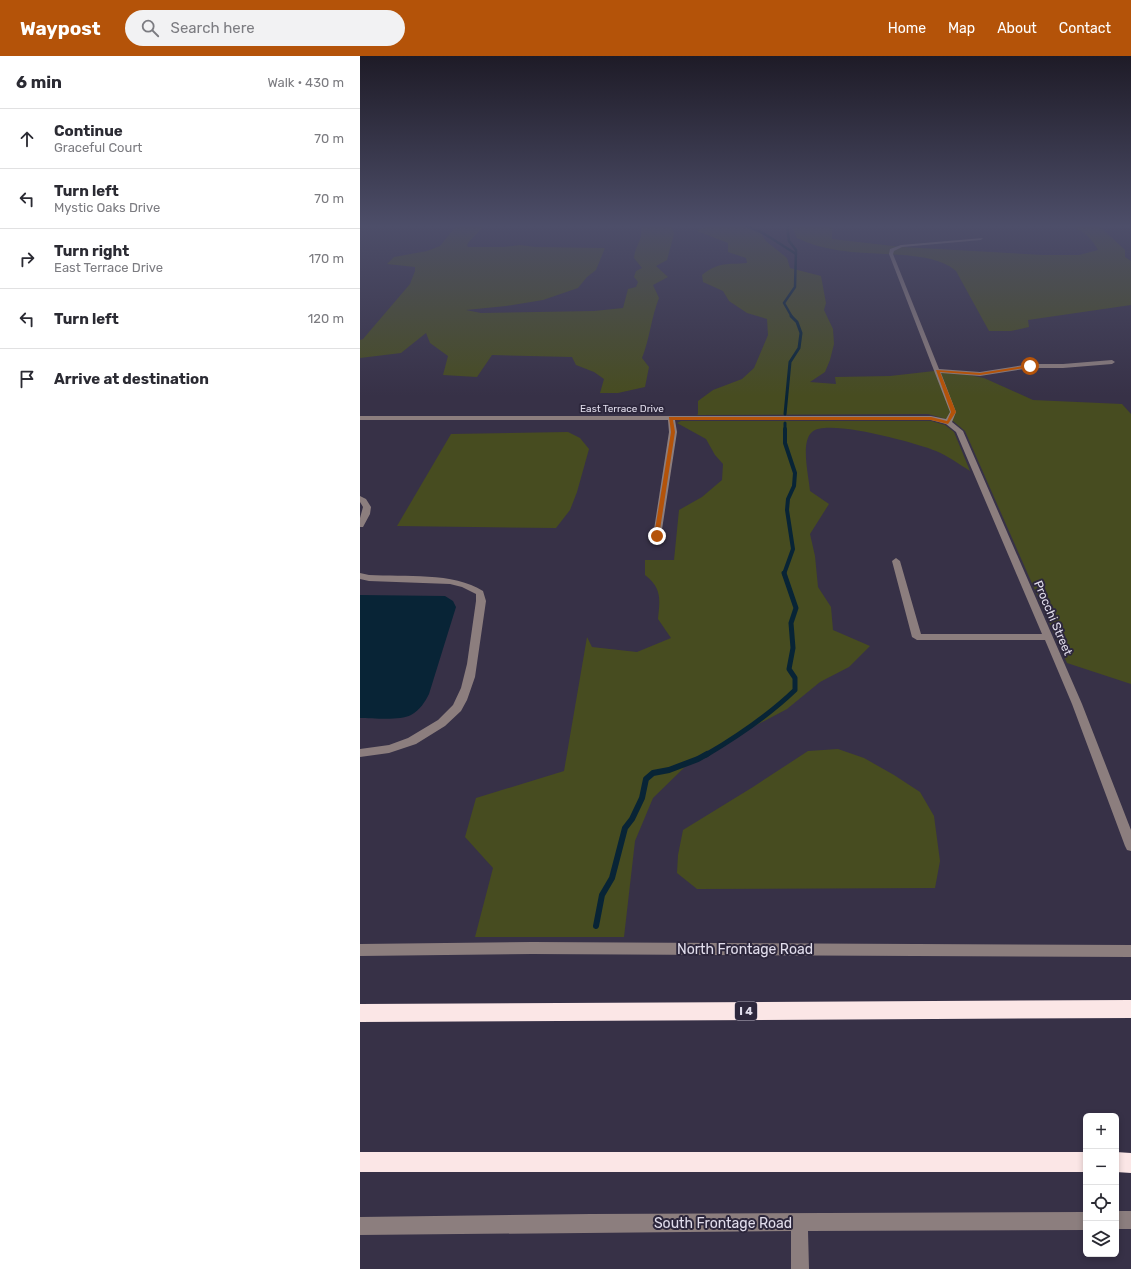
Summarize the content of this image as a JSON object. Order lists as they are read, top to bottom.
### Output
{
  "streets": {
    "highway": ["I 4"],
    "street": [
      "East Terrace Drive",
      "Procchi Street",
      "North Frontage Road",
      "South Frontage Road"
    ]
  },
  "crossings": [
    ["East Terrace Drive", "Procchi Street"]
  ],
  "page": {
    "header": "Waypost",
    "search": "Search here",
    "nav": [
      "Home",
      "Map",
      "About",
      "Contact"
    ],
    "heading": ["6 min", "Walk · 430 m"],
    "list": [
      ["Continue", "Graceful Court", "70 m"],
      ["Turn left", "Mystic Oaks Drive", "70 m"],
      ["Turn right", "East Terrace Drive", "170 m"],
      ["Turn left", "120 m"],
      "Arrive at destination"
    ],
    "map_buttons": ["+", "−"]
  }
}
